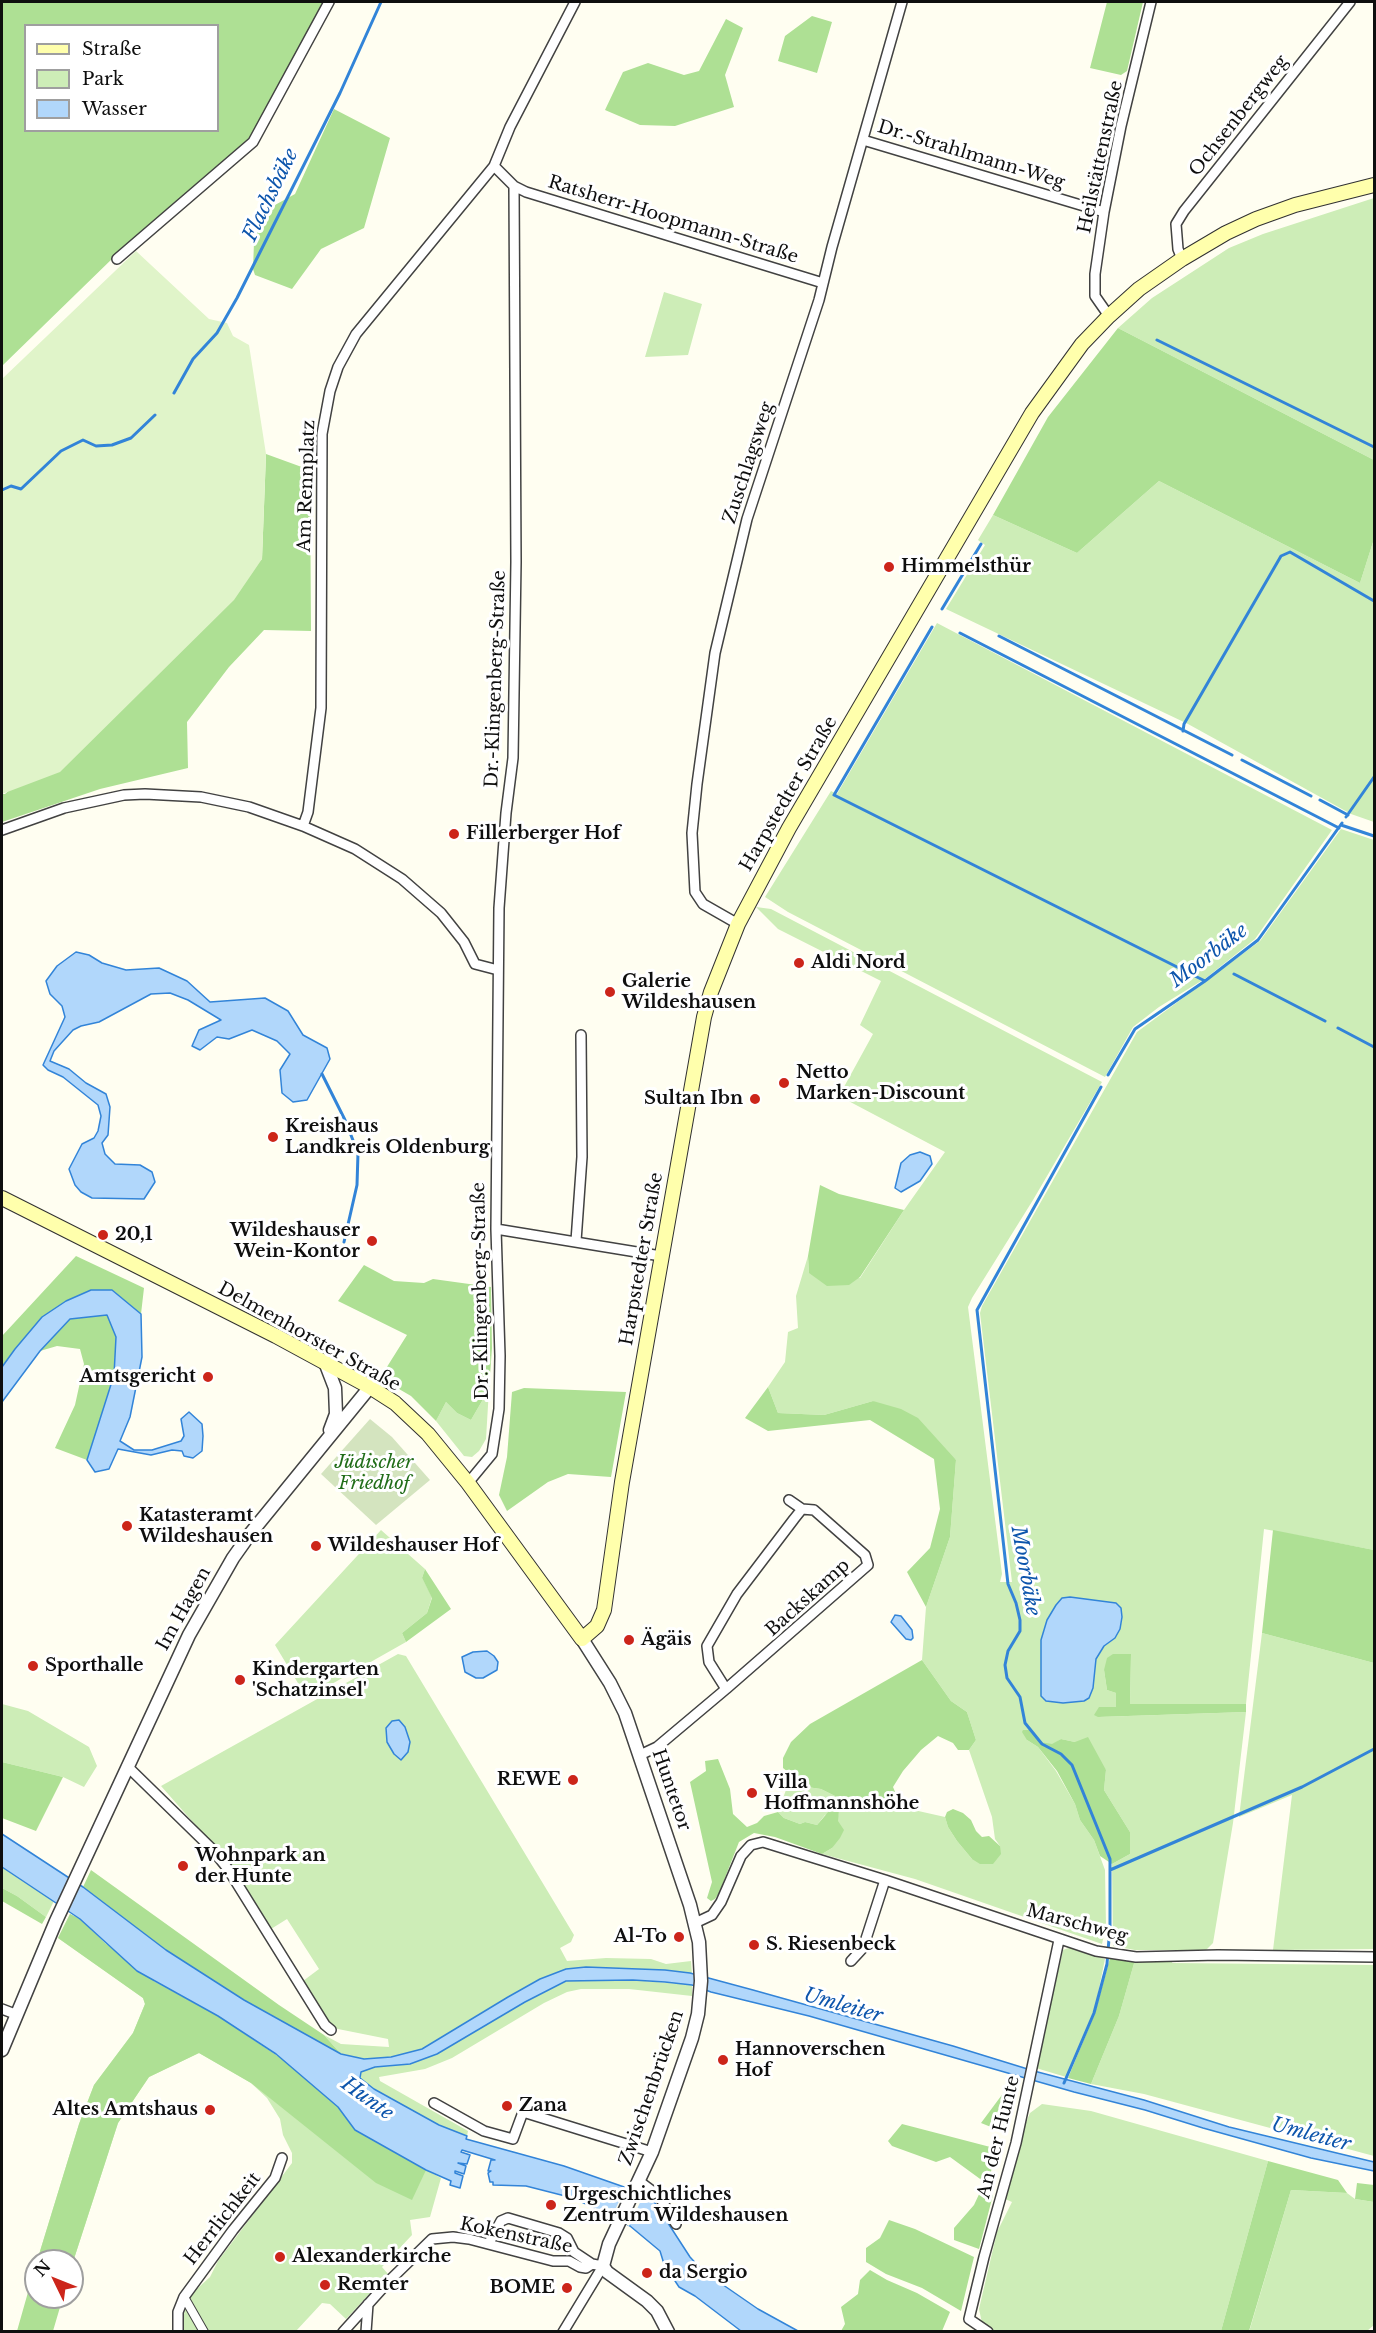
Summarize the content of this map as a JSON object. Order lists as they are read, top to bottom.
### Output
{
  "streets": {
    "main road": ["Harpstedter Straße", "Delmenhorster Straße"],
    "street": [
      "Ochsenbergweg",
      "Dr.-Strahlmann-Weg",
      "Heilstättenstraße",
      "Ratsherr-Hoopmann-Straße",
      "Zuschlagsweg",
      "Am Rennplatz",
      "Dr.-Klingenberg-Straße",
      "Backskamp",
      "Im Hagen",
      "Huntetor",
      "Marschweg",
      "Zwischenbrücken",
      "An der Hunte",
      "Herrlichkeit",
      "Kokenstraße"
    ]
  },
  "crossings": [
    ["Ochsenbergweg", "Harpstedter Straße"],
    ["Dr.-Strahlmann-Weg", "Heilstättenstraße"],
    ["Dr.-Strahlmann-Weg", "Zuschlagsweg"],
    ["Heilstättenstraße", "Harpstedter Straße"],
    ["Ratsherr-Hoopmann-Straße", "Zuschlagsweg"],
    ["Ratsherr-Hoopmann-Straße", "Dr.-Klingenberg-Straße"],
    ["Zuschlagsweg", "Harpstedter Straße"],
    ["Dr.-Klingenberg-Straße", "Delmenhorster Straße"],
    ["Harpstedter Straße", "Delmenhorster Straße"],
    ["Harpstedter Straße", "Huntetor"],
    ["Delmenhorster Straße", "Im Hagen"],
    ["Delmenhorster Straße", "Huntetor"],
    ["Backskamp", "Huntetor"],
    ["Huntetor", "Marschweg"],
    ["Huntetor", "Zwischenbrücken"],
    ["Marschweg", "An der Hunte"],
    ["Zwischenbrücken", "Kokenstraße"]
  ],
  "water": [
    "Flachsbäke",
    "Moorbäke",
    "Umleiter",
    "Hunte"
  ],
  "parks": ["Jüdischer Friedhof"],
  "places": [
    "Himmelsthür",
    "Fillerberger Hof",
    "Aldi Nord",
    "Galerie Wildeshausen",
    "Netto Marken-Discount",
    "Sultan Ibn",
    "Kreishaus Landkreis Oldenburg",
    "20,1",
    "Wildeshauser Wein-Kontor",
    "Amtsgericht",
    "Katasteramt Wildeshausen",
    "Wildeshauser Hof",
    "Ägäis",
    "Sporthalle",
    "Kindergarten 'Schatzinsel'",
    "REWE",
    "Villa Hoffmannshöhe",
    "Wohnpark an der Hunte",
    "Al-To",
    "S. Riesenbeck",
    "Hannoverschen Hof",
    "Zana",
    "Altes Amtshaus",
    "Urgeschichtliches Zentrum Wildeshausen",
    "Alexanderkirche",
    "da Sergio",
    "Remter",
    "BOME"
  ],
  "legend": ["Straße", "Park", "Wasser"],
  "north": "top left"
}
